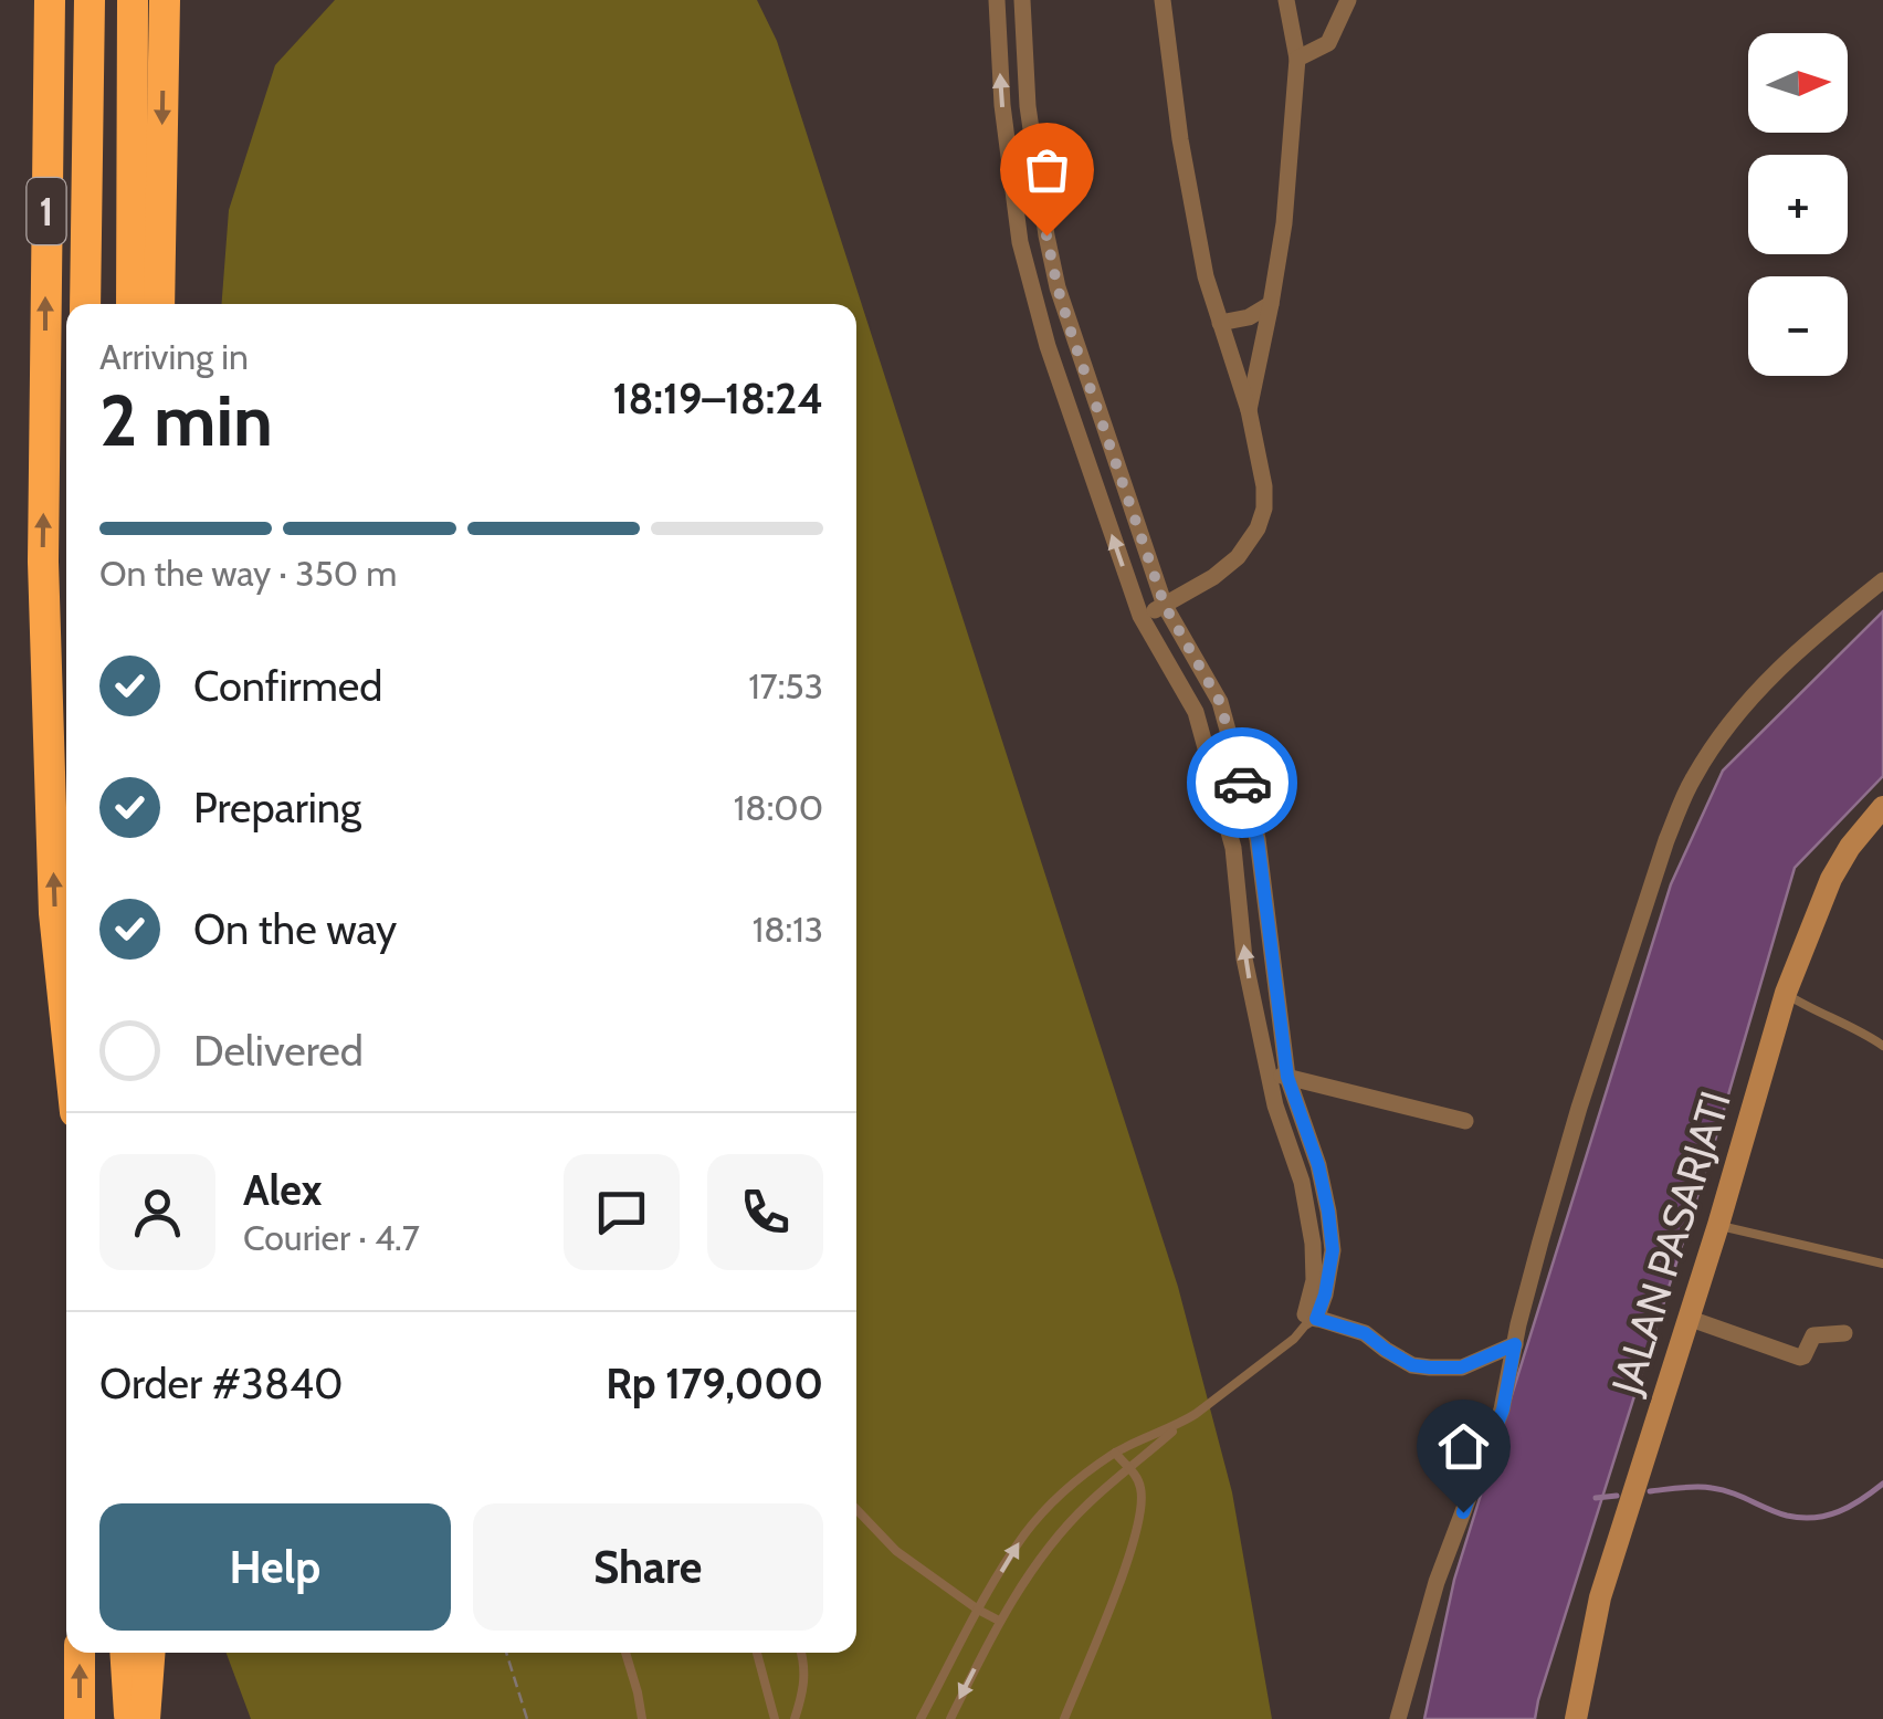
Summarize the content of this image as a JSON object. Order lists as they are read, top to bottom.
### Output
{
  "streets": {
    "highway": ["1"],
    "main road": ["JALAN PASARJATI"]
  },
  "north": "right",
  "page": {
    "map_buttons": ["+", "−"],
    "heading": ["2 min", "Arriving in", "18:19–18:24"],
    "panel": [
      "Alex",
      "Courier · 4.7",
      "Order #3840",
      "Rp 179,000"
    ],
    "bar": "On the way · 350 m",
    "list": [
      ["Confirmed", "17:53"],
      ["Preparing", "18:00"],
      ["On the way", "18:13"],
      "Delivered"
    ],
    "buttons": ["Help", "Share"]
  }
}
